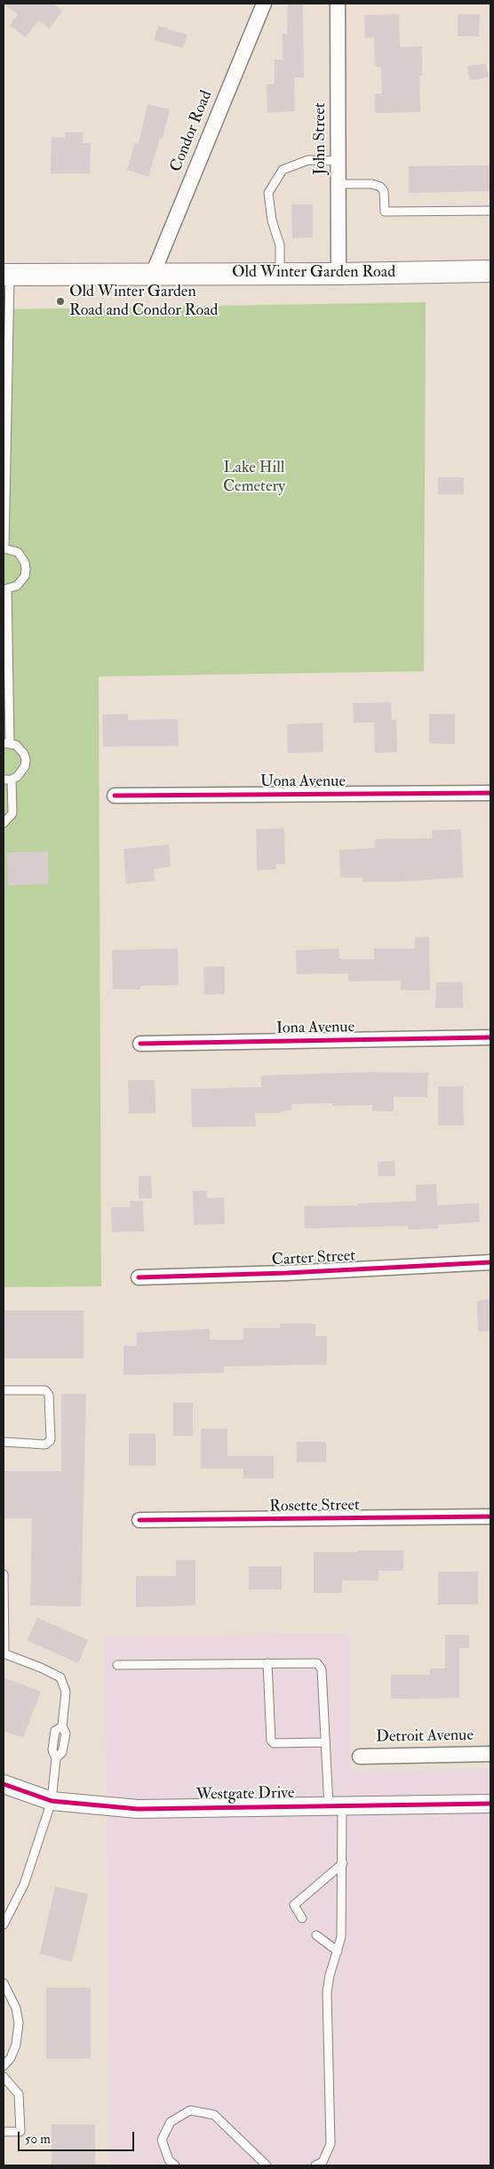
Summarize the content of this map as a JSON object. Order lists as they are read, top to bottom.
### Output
{
  "streets": {
    "main road": ["Old Winter Garden Road"],
    "street": [
      "Condor Road",
      "John Street",
      "Uona Avenue",
      "Iona Avenue",
      "Carter Street",
      "Rosette Street",
      "Detroit Avenue",
      "Westgate Drive"
    ]
  },
  "crossings": [
    ["Condor Road", "Old Winter Garden Road"],
    ["John Street", "Old Winter Garden Road"]
  ],
  "parks": ["Lake Hill Cemetery"],
  "places": ["Old Winter Garden Road and Condor Road"],
  "scale_bar": "50 m"
}
